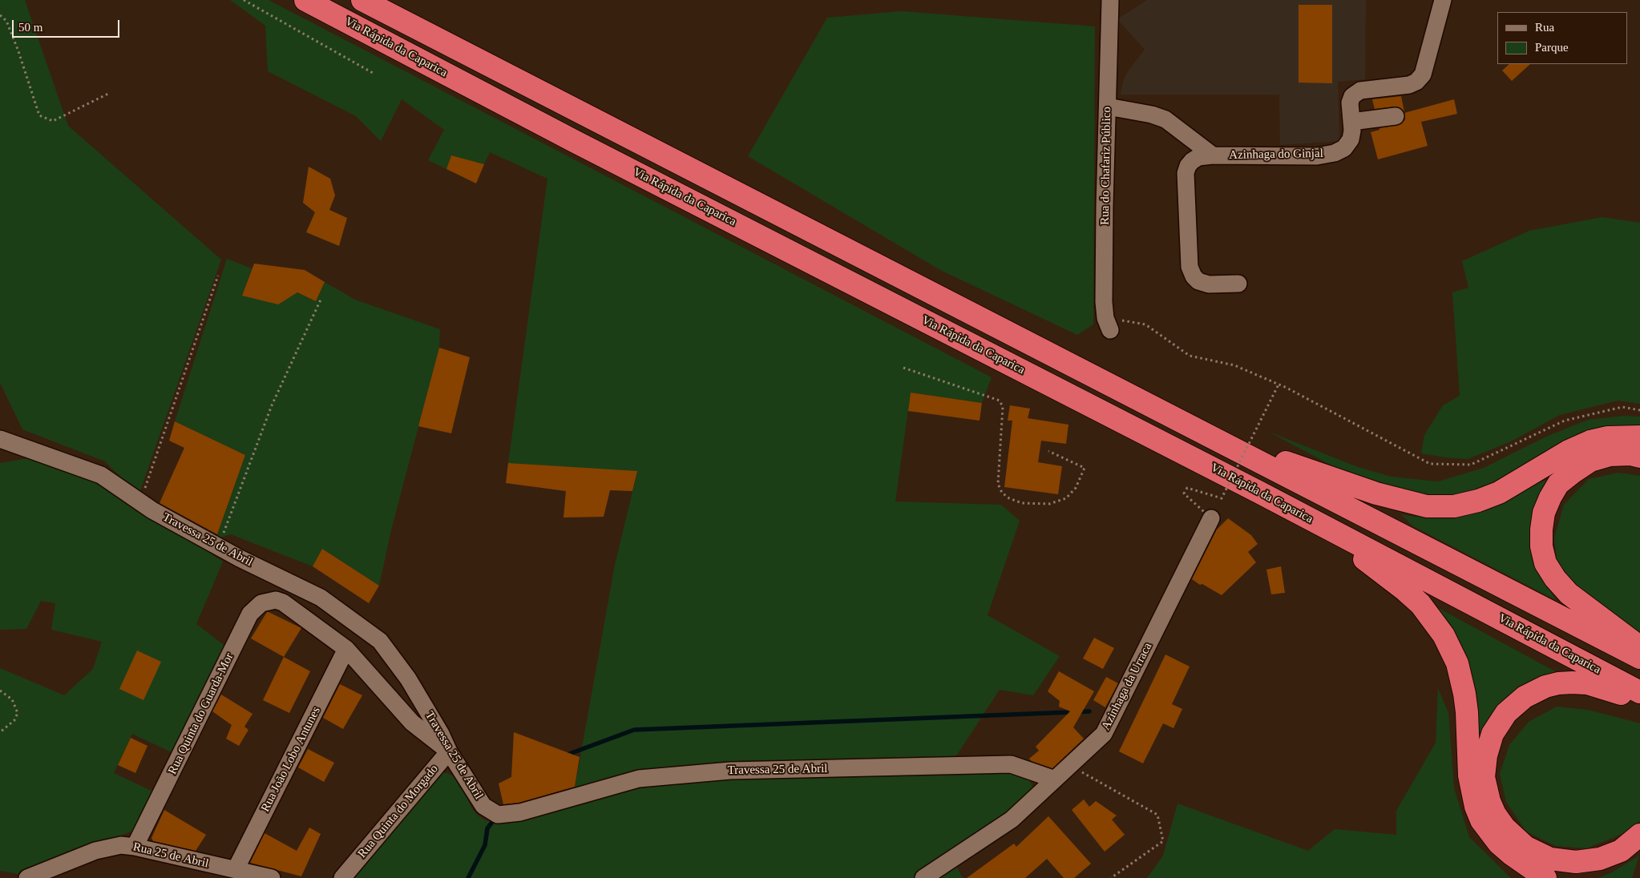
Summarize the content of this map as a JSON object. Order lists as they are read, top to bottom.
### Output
{
  "streets": {
    "highway": ["Via Rápida da Caparica"],
    "street": [
      "Azinhaga do Ginjal",
      "Rua do Chafariz Público",
      "Travessa 25 de Abril",
      "Azinhaga da Urraca",
      "Rua Quinta do Guarda-Mor",
      "Rua João Lobo Antunes",
      "Rua Quinta do Morgado",
      "Rua 25 de Abril"
    ]
  },
  "crossings": [
    ["Azinhaga do Ginjal", "Rua do Chafariz Público"],
    ["Travessa 25 de Abril", "Azinhaga da Urraca"],
    ["Travessa 25 de Abril", "Rua Quinta do Morgado"],
    ["Rua Quinta do Guarda-Mor", "Rua João Lobo Antunes"],
    ["Rua Quinta do Guarda-Mor", "Rua 25 de Abril"],
    ["Rua João Lobo Antunes", "Rua 25 de Abril"]
  ],
  "legend": ["Rua", "Parque"],
  "scale_bar": "50 m"
}
